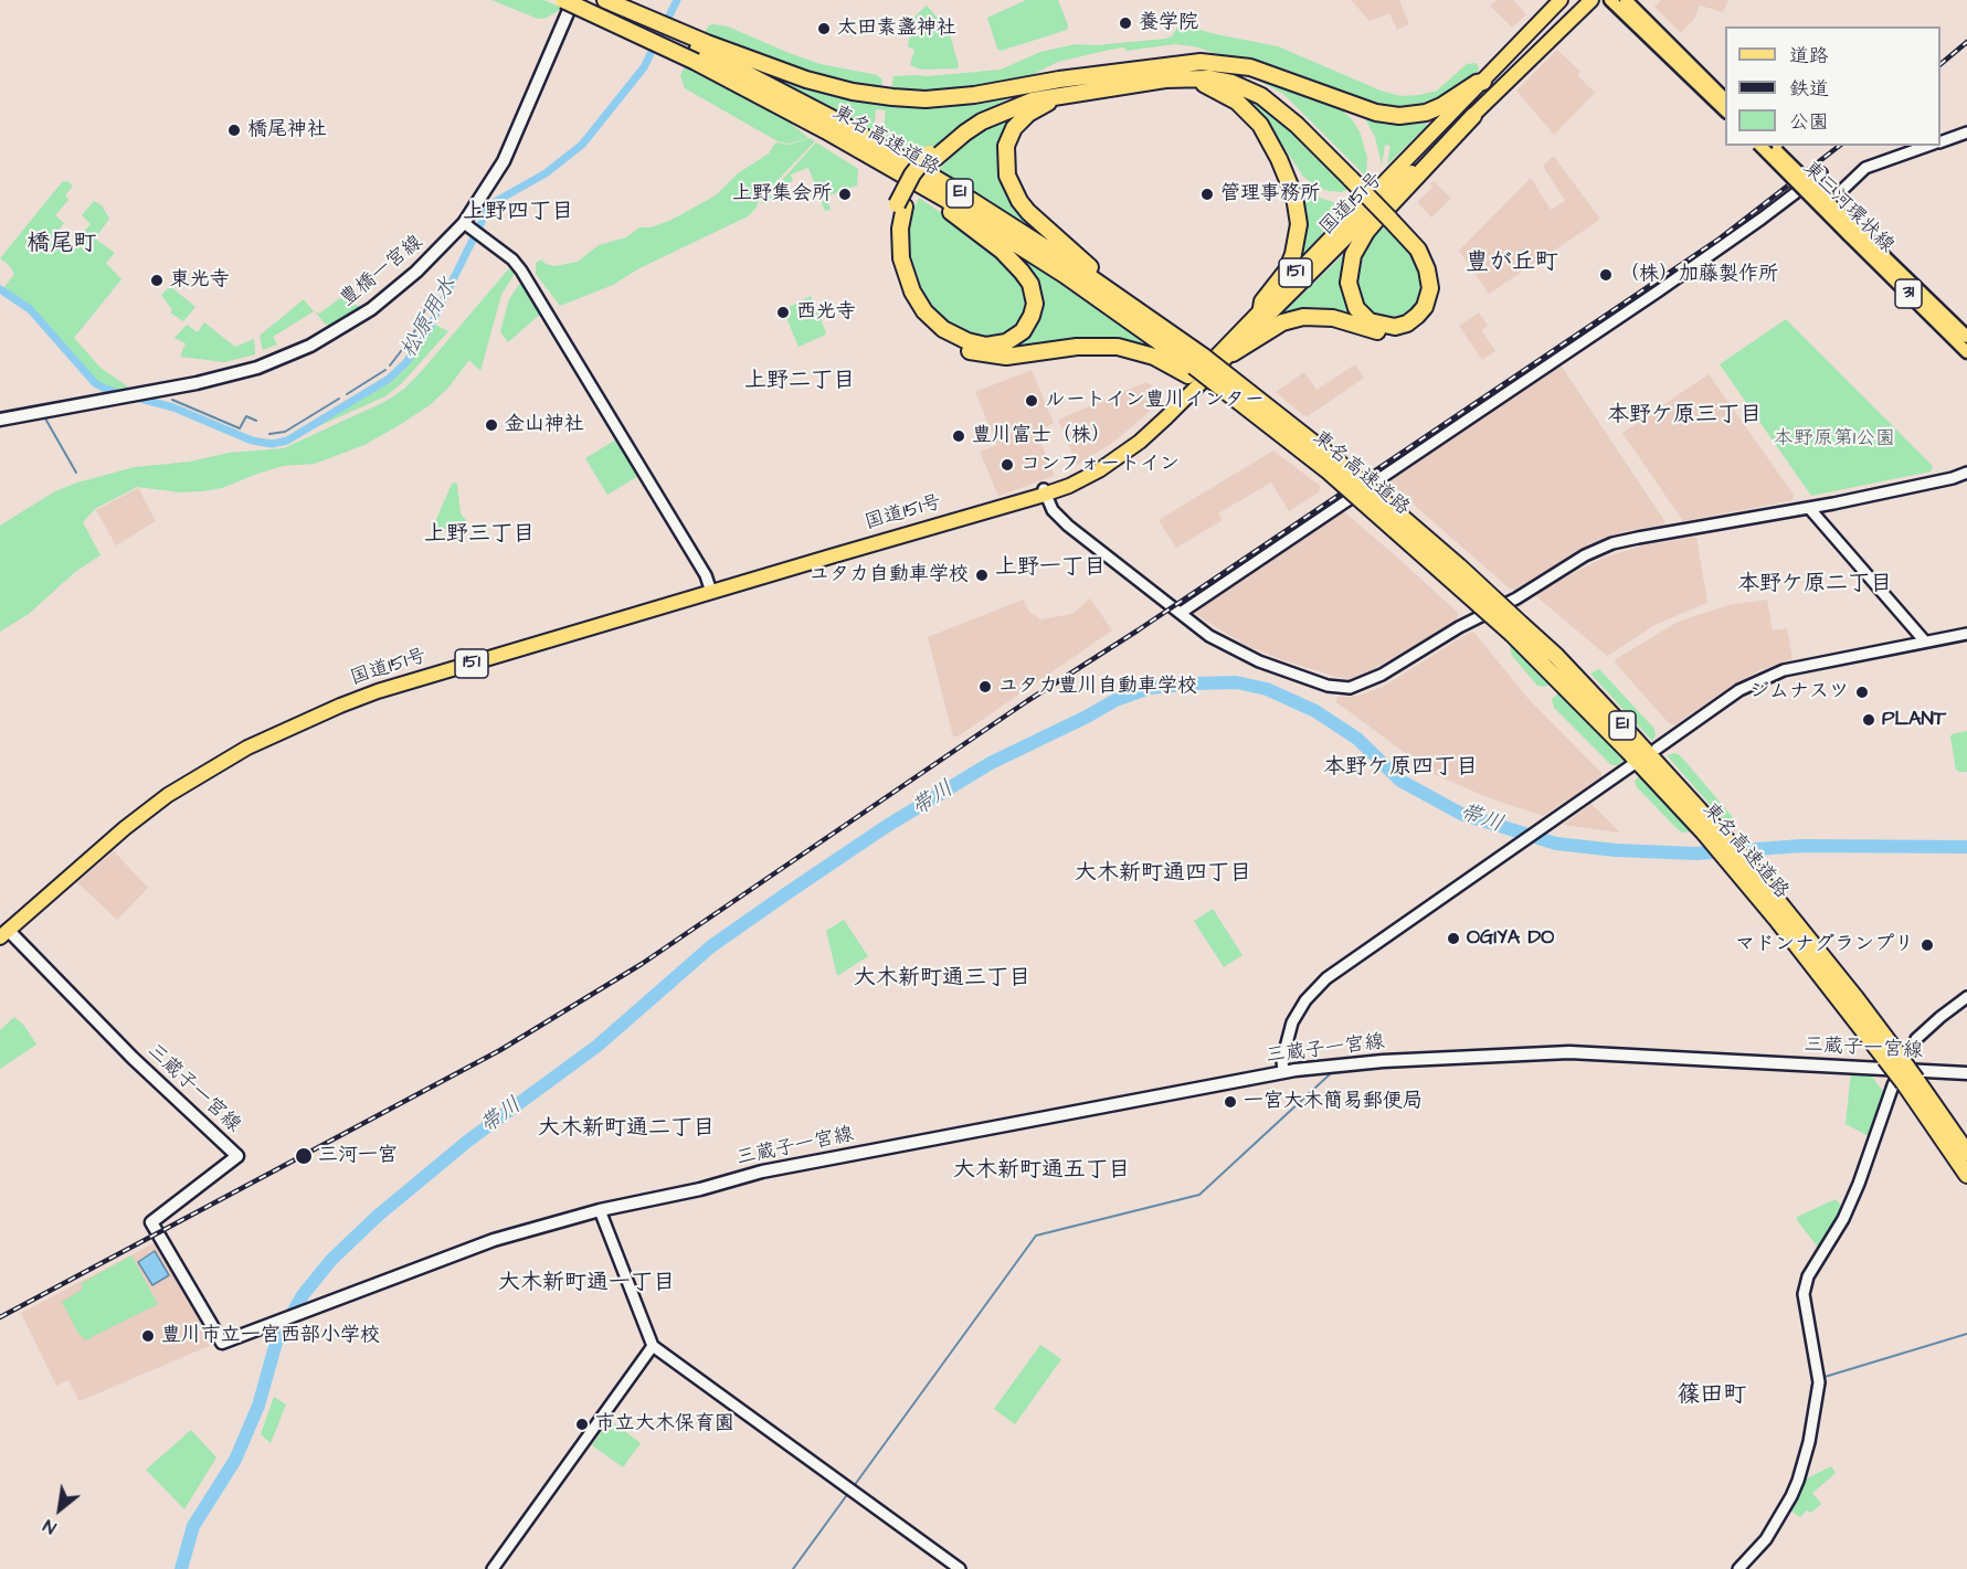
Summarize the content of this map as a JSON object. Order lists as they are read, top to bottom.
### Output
{
  "streets": {
    "highway": [
      "東名高速道路",
      "E1",
      "国道151号",
      "151"
    ],
    "main road": [
      "東三河環状線",
      "豊橋一宮線",
      "31",
      "三蔵子一宮線"
    ]
  },
  "crossings": [
    ["東名高速道路", "三蔵子一宮線"],
    ["国道151号", "三蔵子一宮線"]
  ],
  "districts": [
    "上野四丁目",
    "橋尾町",
    "豊が丘町",
    "上野二丁目",
    "本野ケ原三丁目",
    "上野三丁目",
    "上野一丁目",
    "本野ケ原二丁目",
    "本野ケ原四丁目",
    "大木新町通四丁目",
    "大木新町通三丁目",
    "大木新町通二丁目",
    "大木新町通五丁目",
    "大木新町通一丁目",
    "篠田町"
  ],
  "water": ["松原用水", "帯川"],
  "parks": ["本野原第1公園"],
  "places": [
    "養学院",
    "太田素盞神社",
    "橋尾神社",
    "上野集会所",
    "管理事務所",
    "（株）加藤製作所",
    "東光寺",
    "西光寺",
    "ルートイン豊川インター",
    "金山神社",
    "豊川富士（株）",
    "コンフォートイン",
    "ユタカ自動車学校",
    "ユタカ豊川自動車学校",
    "ジムナスツ",
    "PLANT",
    "OGIYA DO",
    "マドンナグランプリ",
    "一宮大木簡易郵便局",
    "三河一宮",
    "豊川市立一宮西部小学校",
    "市立大木保育園"
  ],
  "legend": ["道路", "鉄道", "公園"],
  "north": "bottom left"
}
